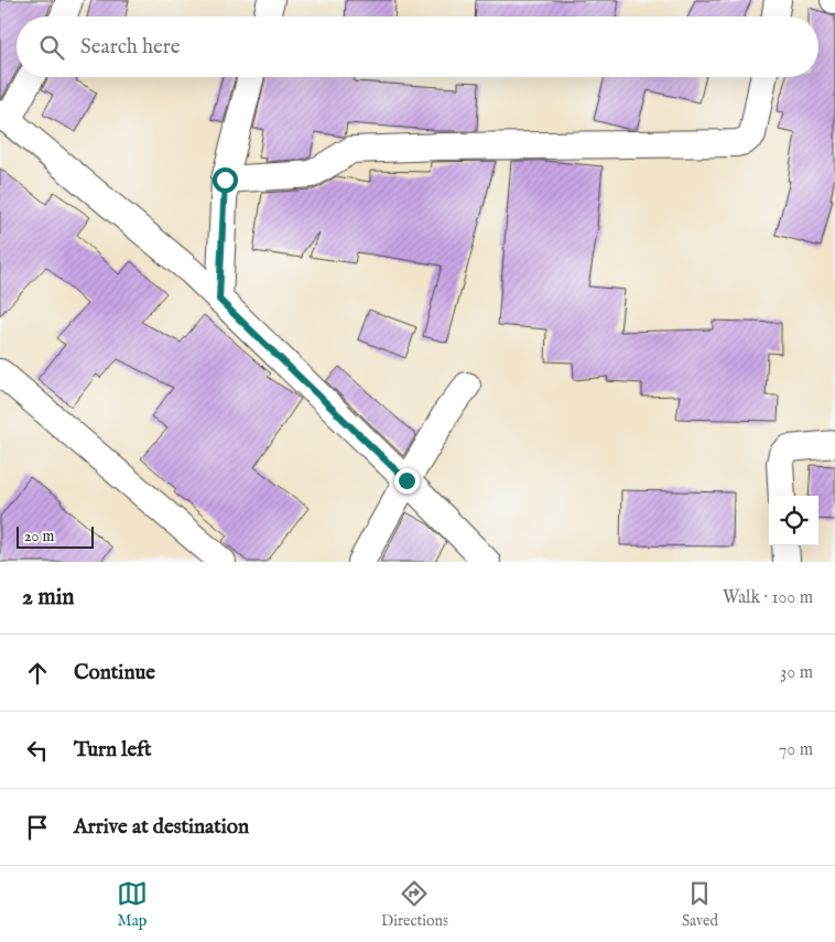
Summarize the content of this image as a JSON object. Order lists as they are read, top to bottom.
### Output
{
  "scale_bar": "20 m",
  "page": {
    "search": "Search here",
    "scale": "20 m",
    "heading": ["2 min", "Walk · 100 m"],
    "list": [
      ["Continue", "30 m"],
      ["Turn left", "70 m"],
      "Arrive at destination"
    ],
    "nav": ["Map", "Directions", "Saved"]
  }
}
